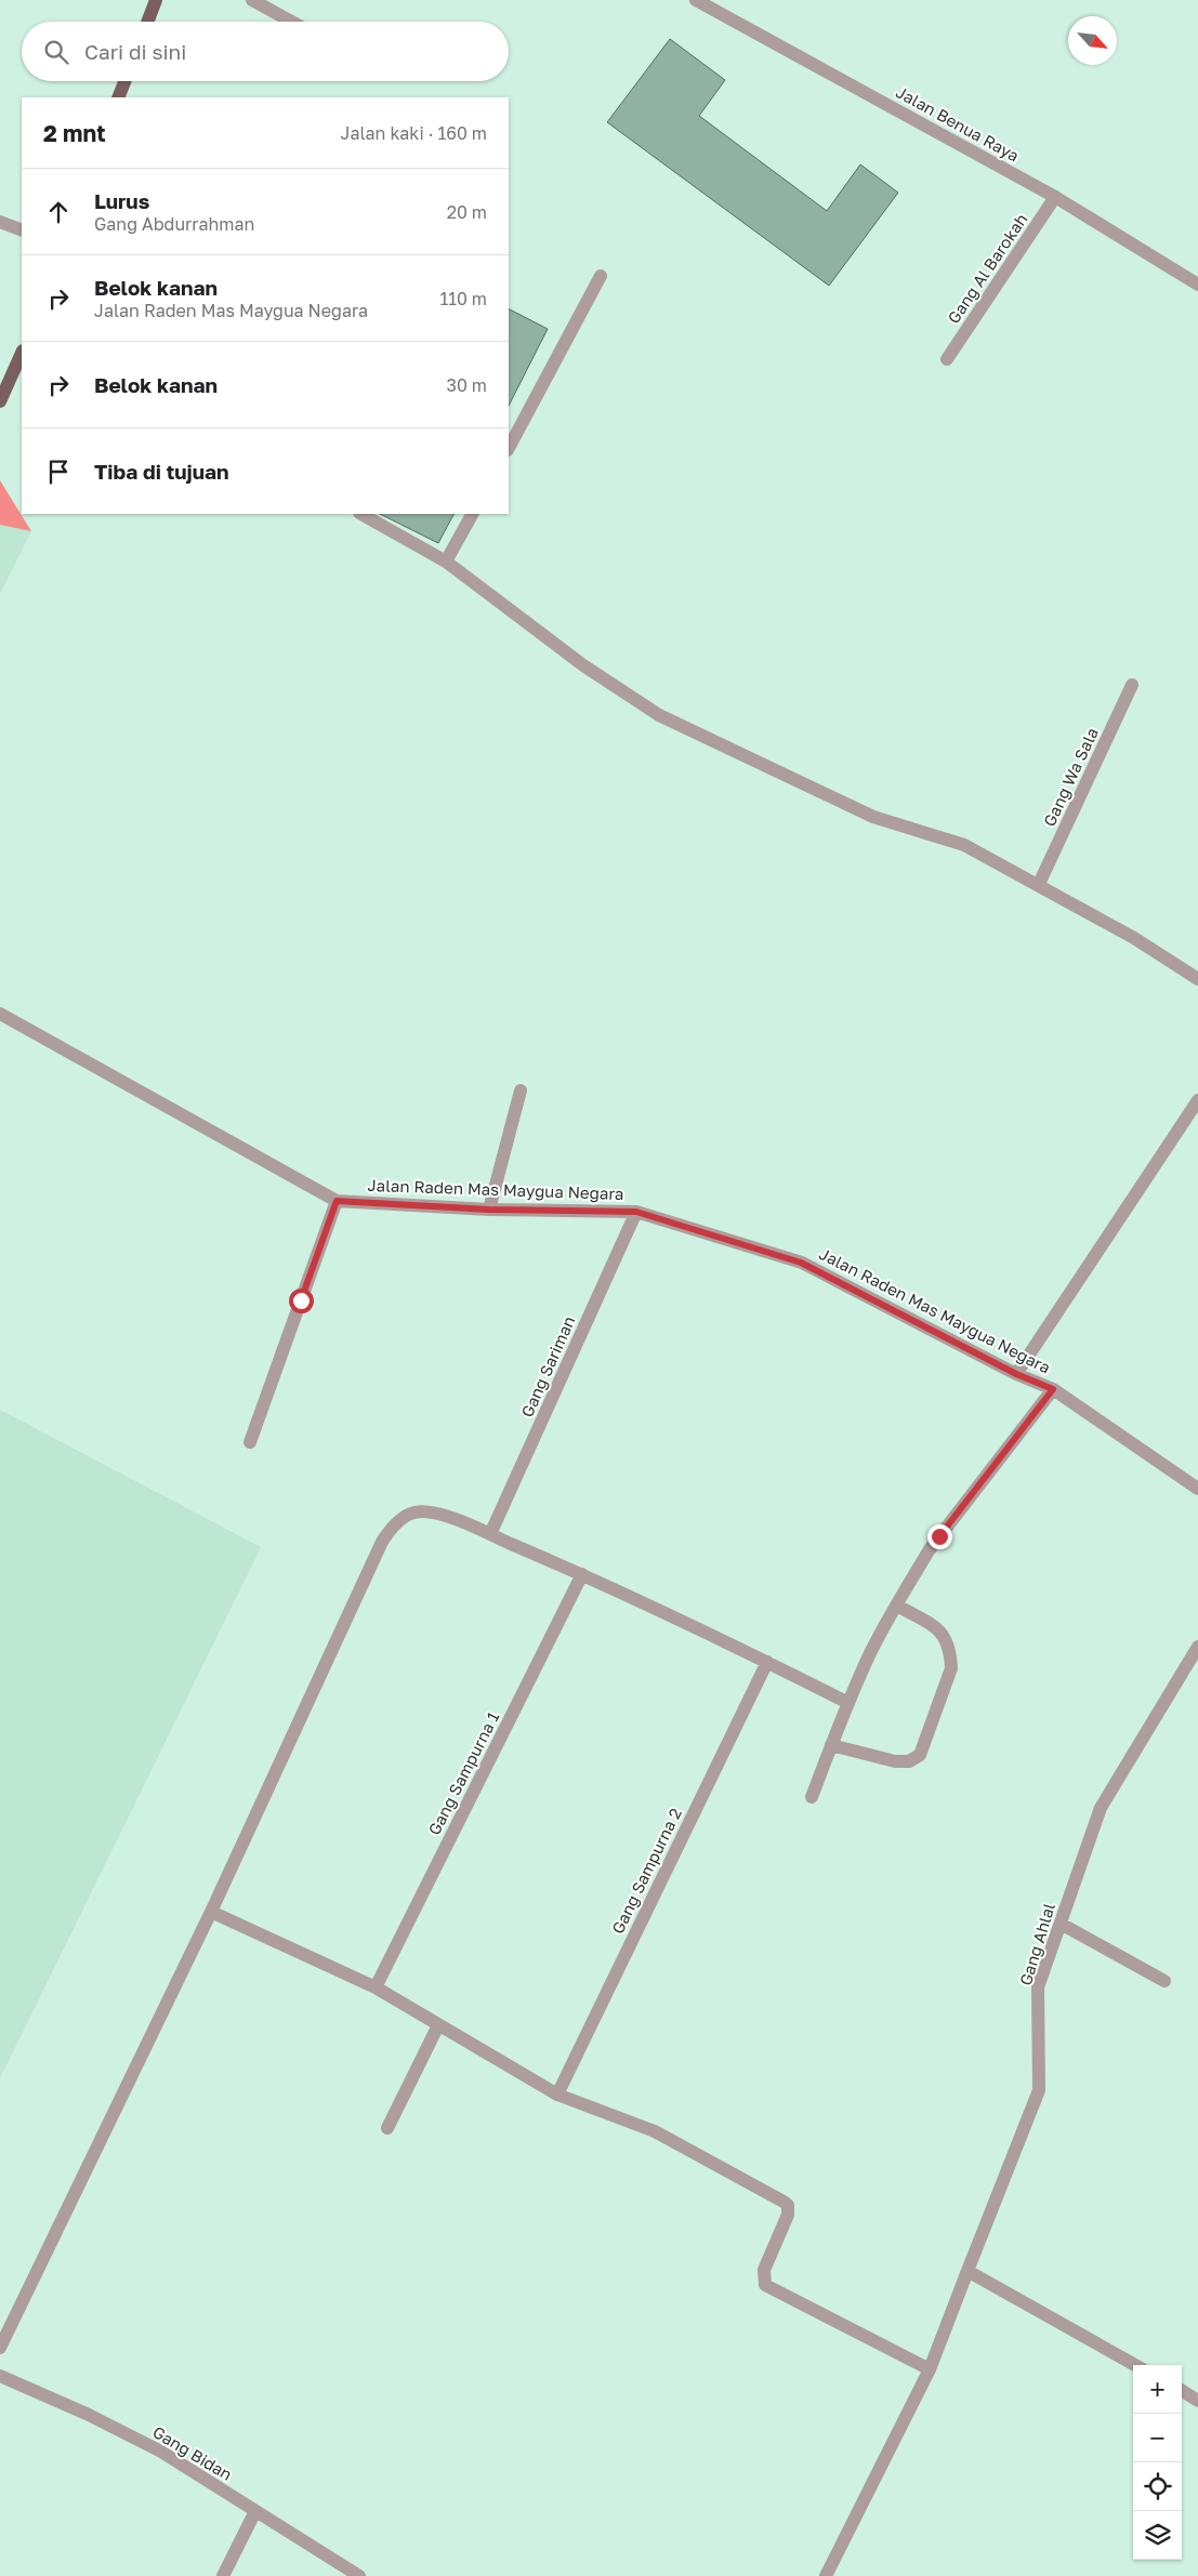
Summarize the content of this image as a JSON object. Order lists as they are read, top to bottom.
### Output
{
  "streets": {
    "street": [
      "Jalan Benua Raya",
      "Gang Al Barokah",
      "Gang Wa Sala",
      "Jalan Raden Mas Maygua Negara",
      "Gang Sariman",
      "Gang Sampurna 1",
      "Gang Sampurna 2",
      "Gang Ahlal",
      "Gang Bidan"
    ]
  },
  "crossings": [
    ["Jalan Benua Raya", "Gang Al Barokah"],
    ["Jalan Raden Mas Maygua Negara", "Gang Sariman"]
  ],
  "north": "bottom right",
  "page": {
    "search": "Cari di sini",
    "heading": ["2 mnt", "Jalan kaki · 160 m"],
    "list": [
      ["Lurus", "Gang Abdurrahman", "20 m"],
      ["Belok kanan", "Jalan Raden Mas Maygua Negara", "110 m"],
      ["Belok kanan", "30 m"],
      "Tiba di tujuan"
    ],
    "map_buttons": ["+", "−"]
  }
}
